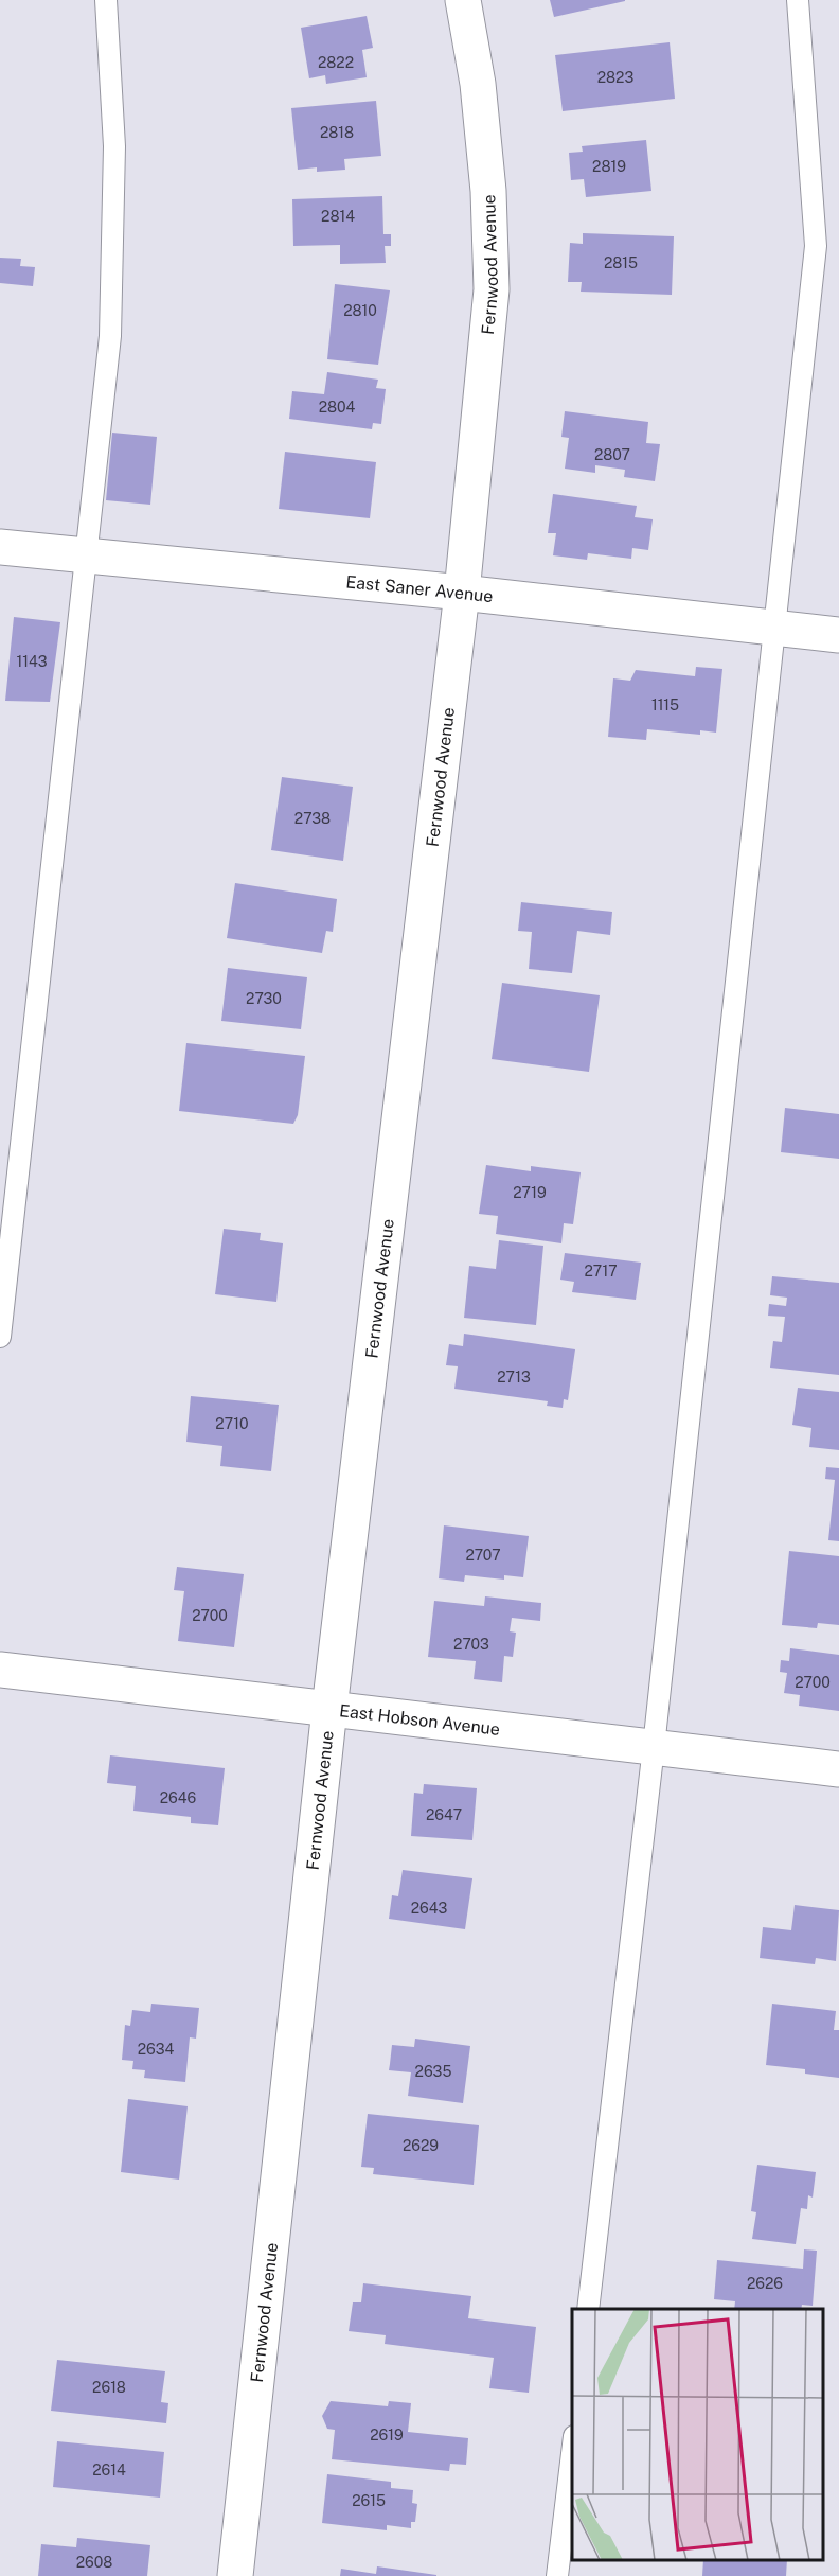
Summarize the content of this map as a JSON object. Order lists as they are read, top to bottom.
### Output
{
  "streets": {
    "street": ["Fernwood Avenue", "East Saner Avenue", "East Hobson Avenue"]
  },
  "crossings": [
    ["Fernwood Avenue", "East Saner Avenue"],
    ["Fernwood Avenue", "East Hobson Avenue"]
  ],
  "house_numbers": [
    "2822",
    "2823",
    "2818",
    "2819",
    "2814",
    "2815",
    "2810",
    "2804",
    "2807",
    "1143",
    "1115",
    "2738",
    "2730",
    "2719",
    "2717",
    "2713",
    "2710",
    "2707",
    "2700",
    "2703",
    "2700",
    "2646",
    "2647",
    "2643",
    "2634",
    "2635",
    "2629",
    "2626",
    "2618",
    "2619",
    "2614",
    "2615",
    "2608"
  ]
}
